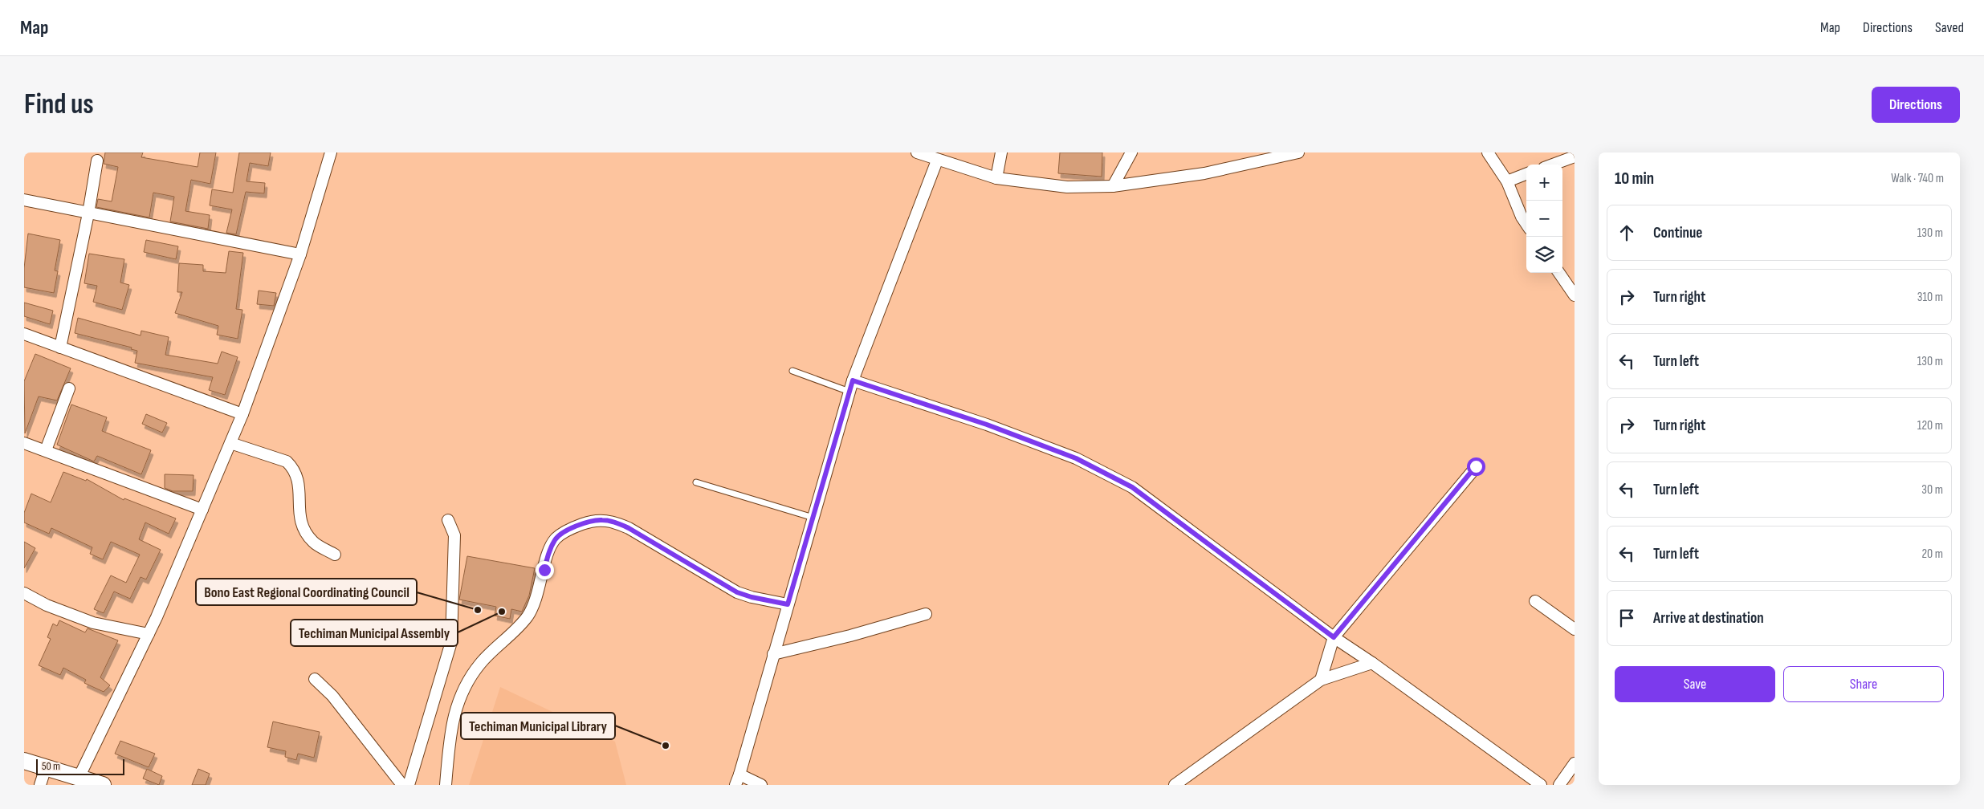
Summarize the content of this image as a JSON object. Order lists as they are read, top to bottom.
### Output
{
  "places": ["Bono East Regional Coordinating Council", "Techiman Municipal Assembly", "Techiman Municipal Library"],
  "scale_bar": "50 m",
  "page": {
    "header": "Map",
    "nav": ["Map", "Directions", "Saved"],
    "buttons": [
      "Directions",
      ["Save", "Share"]
    ],
    "title": "Find us",
    "heading": ["10 min", "Walk · 740 m"],
    "map_buttons": ["+", "−"],
    "list": [
      ["Continue", "130 m"],
      ["Turn right", "310 m"],
      ["Turn left", "130 m"],
      ["Turn right", "120 m"],
      ["Turn left", "30 m"],
      ["Turn left", "20 m"],
      "Arrive at destination"
    ],
    "scale": "50 m"
  }
}
